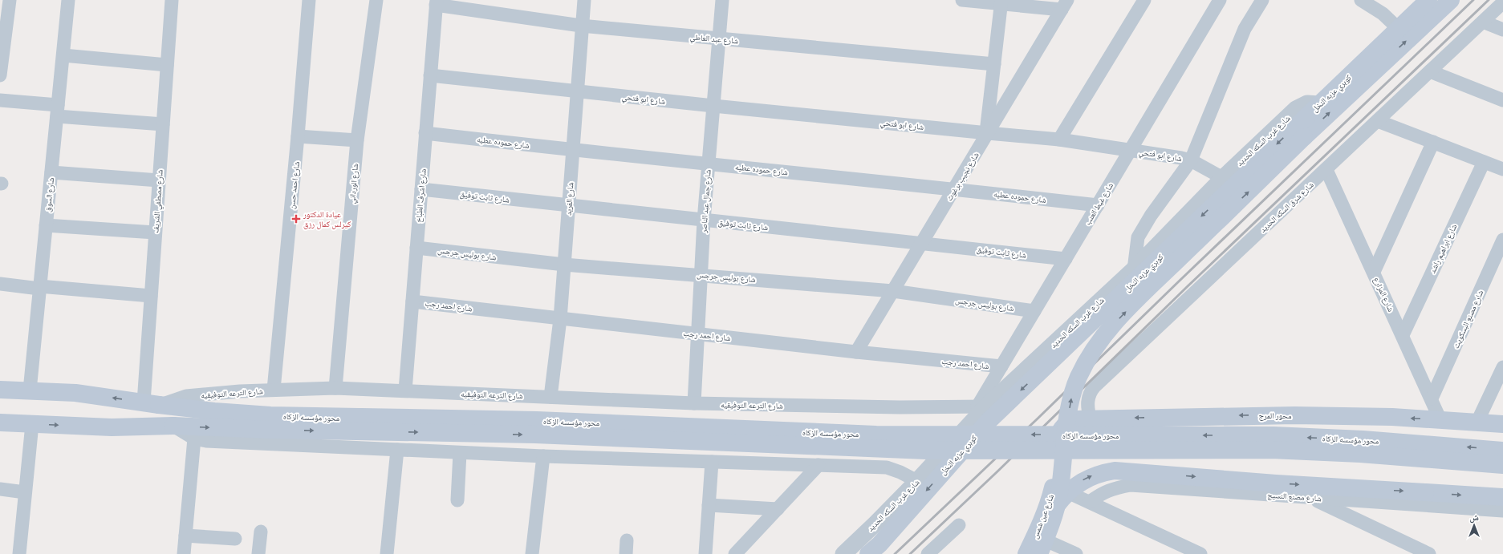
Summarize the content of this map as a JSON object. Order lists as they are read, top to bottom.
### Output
{
  "streets": {
    "main road": [
      "كوبري عزبه النخل",
      "شارع الترعه التوفيقيه",
      "محور المرج",
      "محور مؤسسه الزكاه",
      "شارع عين شمس"
    ],
    "street": [
      "شارع عبد العاطي",
      "شارع ابو فتحي",
      "شارع غرب السكه الحديد",
      "شارع حموده عطيه",
      "شارع نجيب برغوث",
      "شارع الورداني",
      "شارع احمد حسن",
      "شارع السوق",
      "شارع اشرف الطباخ",
      "شارع ثابت توفيق",
      "شارع الفريد",
      "شارع مصطفي الشريف",
      "شارع جمال عبد الناصر",
      "شارع غيط العنب",
      "شارع شرق السكه الحديد",
      "شارع ابراهيم راشد",
      "شارع بوليس جرجس",
      "شارع المزارع",
      "شارع احمد رجب",
      "شارع مصنع البسكويت",
      "شارع مصنع النسيج"
    ]
  },
  "crossings": [
    ["شارع عبد العاطي", "شارع اشرف الطباخ"],
    ["شارع عبد العاطي", "شارع الفريد"],
    ["شارع عبد العاطي", "شارع جمال عبد الناصر"],
    ["كوبري عزبه النخل", "شارع غرب السكه الحديد"],
    ["شارع ابو فتحي", "شارع غرب السكه الحديد"],
    ["شارع ابو فتحي", "شارع نجيب برغوث"],
    ["شارع ابو فتحي", "شارع اشرف الطباخ"],
    ["شارع ابو فتحي", "شارع الفريد"],
    ["شارع ابو فتحي", "شارع جمال عبد الناصر"],
    ["شارع ابو فتحي", "شارع غيط العنب"],
    ["شارع غرب السكه الحديد", "شارع غيط العنب"],
    ["شارع غرب السكه الحديد", "شارع الترعه التوفيقيه"],
    ["شارع حموده عطيه", "شارع نجيب برغوث"],
    ["شارع حموده عطيه", "شارع اشرف الطباخ"],
    ["شارع حموده عطيه", "شارع الفريد"],
    ["شارع حموده عطيه", "شارع جمال عبد الناصر"],
    ["شارع حموده عطيه", "شارع غيط العنب"],
    ["شارع نجيب برغوث", "شارع ثابت توفيق"],
    ["شارع نجيب برغوث", "شارع بوليس جرجس"],
    ["شارع نجيب برغوث", "شارع احمد رجب"],
    ["شارع الورداني", "شارع الترعه التوفيقيه"],
    ["شارع احمد حسن", "شارع الترعه التوفيقيه"],
    ["شارع السوق", "شارع الترعه التوفيقيه"],
    ["شارع اشرف الطباخ", "شارع ثابت توفيق"],
    ["شارع اشرف الطباخ", "شارع بوليس جرجس"],
    ["شارع اشرف الطباخ", "شارع احمد رجب"],
    ["شارع اشرف الطباخ", "شارع الترعه التوفيقيه"],
    ["شارع ثابت توفيق", "شارع الفريد"],
    ["شارع ثابت توفيق", "شارع جمال عبد الناصر"],
    ["شارع ثابت توفيق", "شارع غيط العنب"],
    ["شارع الفريد", "شارع بوليس جرجس"],
    ["شارع الفريد", "شارع احمد رجب"],
    ["شارع الفريد", "شارع الترعه التوفيقيه"],
    ["شارع مصطفي الشريف", "شارع الترعه التوفيقيه"],
    ["شارع مصطفي الشريف", "محور مؤسسه الزكاه"],
    ["شارع جمال عبد الناصر", "شارع بوليس جرجس"],
    ["شارع جمال عبد الناصر", "شارع احمد رجب"],
    ["شارع جمال عبد الناصر", "شارع الترعه التوفيقيه"],
    ["شارع غيط العنب", "شارع بوليس جرجس"],
    ["شارع غيط العنب", "شارع احمد رجب"],
    ["شارع غيط العنب", "شارع الترعه التوفيقيه"],
    ["شارع شرق السكه الحديد", "شارع المزارع"],
    ["شارع شرق السكه الحديد", "محور المرج"],
    ["شارع ابراهيم راشد", "شارع المزارع"],
    ["شارع المزارع", "شارع مصنع البسكويت"],
    ["شارع المزارع", "محور المرج"],
    ["شارع الترعه التوفيقيه", "محور مؤسسه الزكاه"],
    ["محور المرج", "شارع عين شمس"]
  ],
  "places": {
    "health": ["عيادة الدكتور كيرلس كمال رزق"]
  },
  "north": "top"
}
